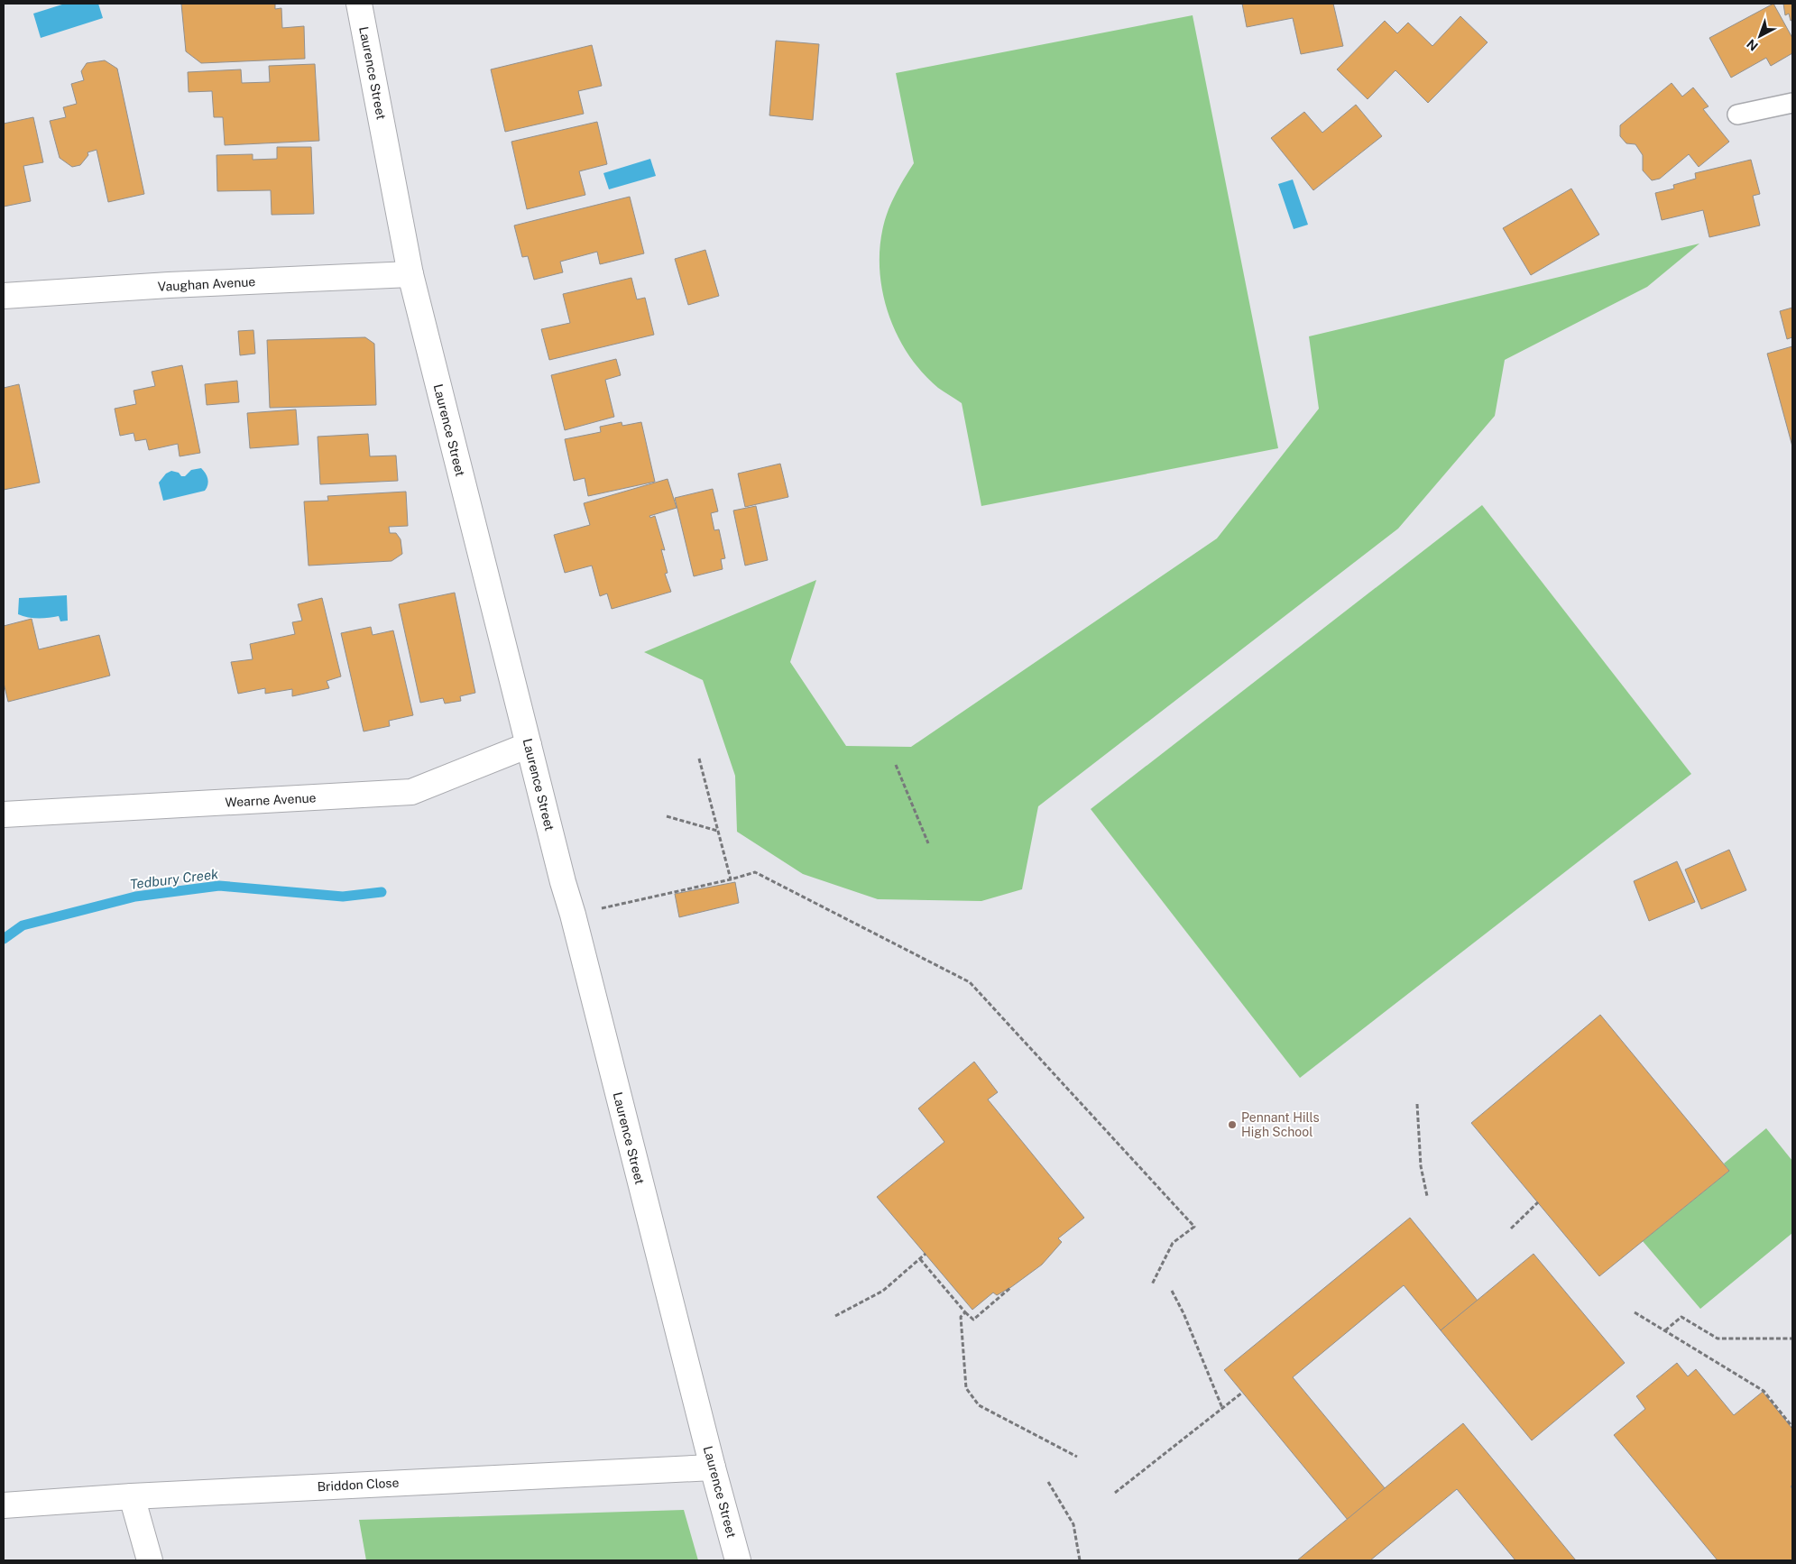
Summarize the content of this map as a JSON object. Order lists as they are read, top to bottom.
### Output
{
  "streets": {
    "street": [
      "Laurence Street",
      "Vaughan Avenue",
      "Wearne Avenue",
      "Briddon Close"
    ]
  },
  "crossings": [
    ["Laurence Street", "Vaughan Avenue"],
    ["Laurence Street", "Wearne Avenue"],
    ["Laurence Street", "Briddon Close"]
  ],
  "water": ["Tedbury Creek"],
  "places": ["Pennant Hills High School"],
  "north": "bottom left"
}
